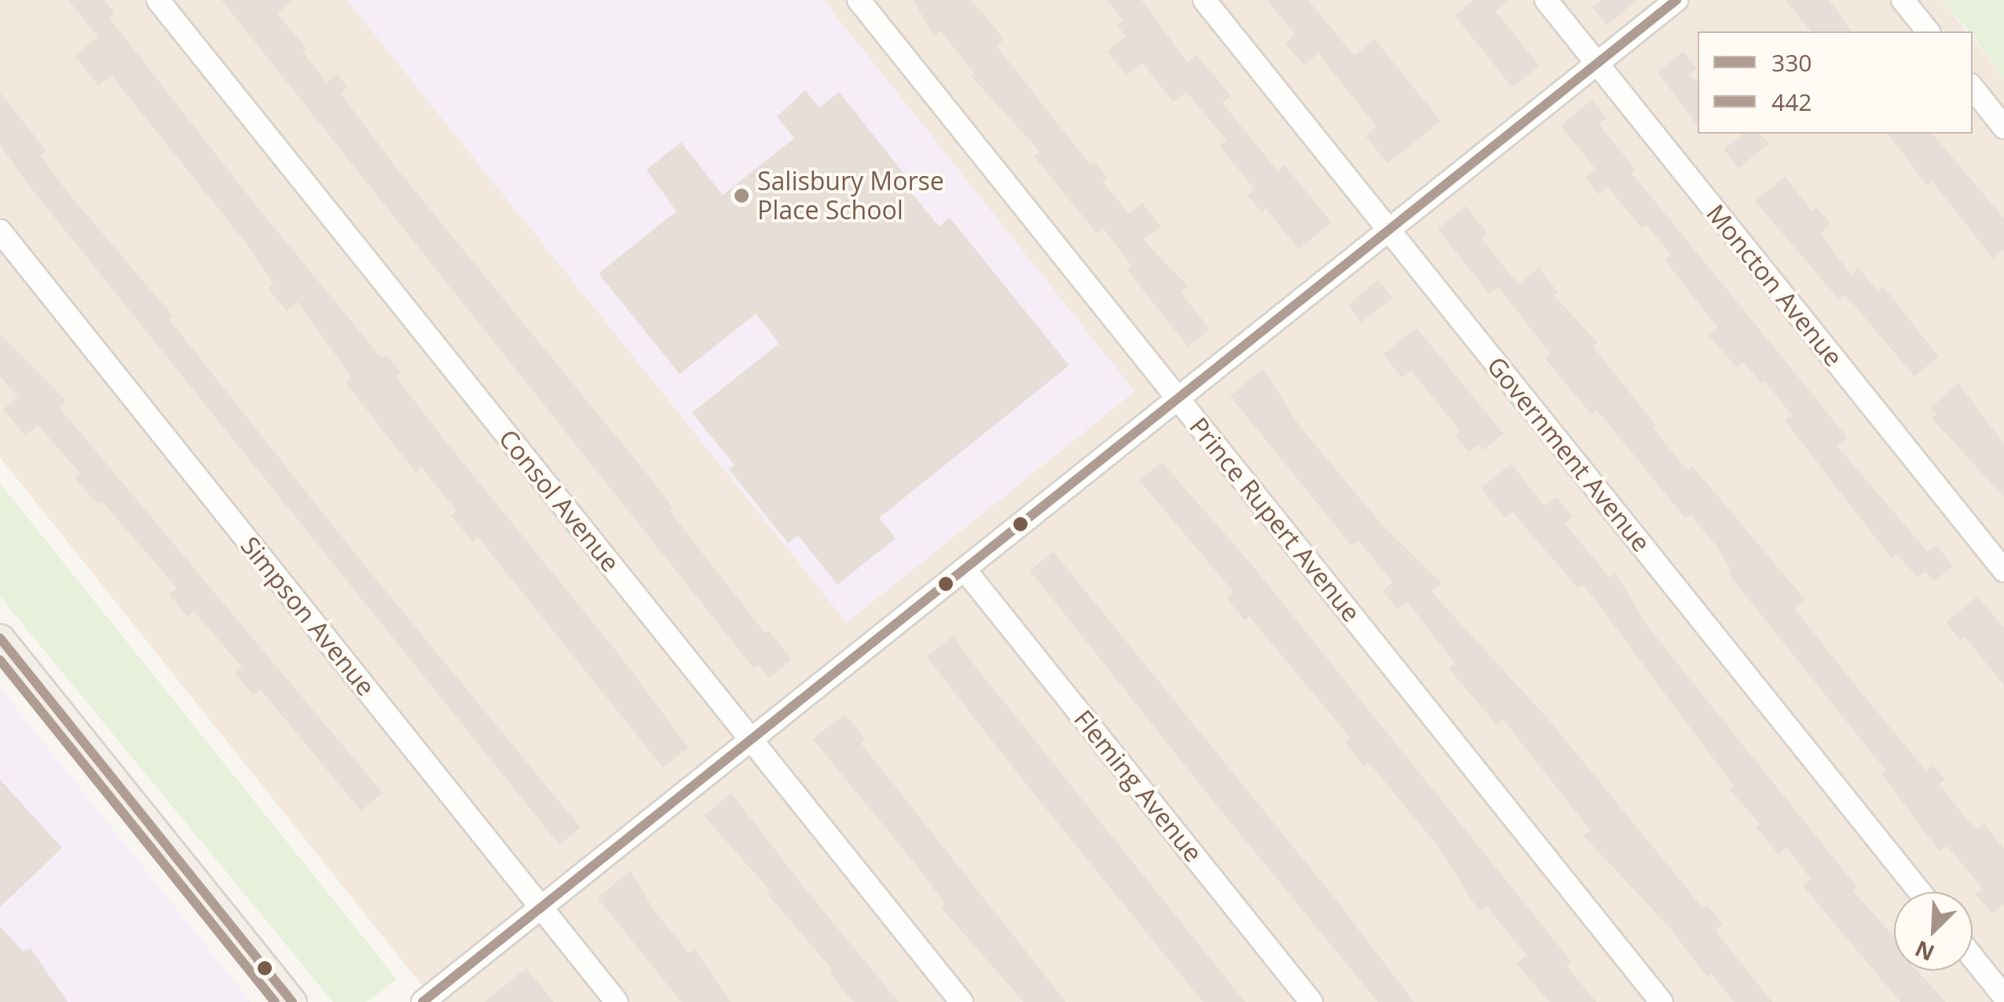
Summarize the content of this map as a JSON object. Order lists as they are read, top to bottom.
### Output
{
  "streets": {
    "street": [
      "Moncton Avenue",
      "Government Avenue",
      "Consol Avenue",
      "Prince Rupert Avenue",
      "Simpson Avenue",
      "Fleming Avenue"
    ]
  },
  "places": ["Salisbury Morse Place School"],
  "lines": ["transit line 330", "transit line 442"],
  "legend": ["330", "442"],
  "north": "bottom left"
}
